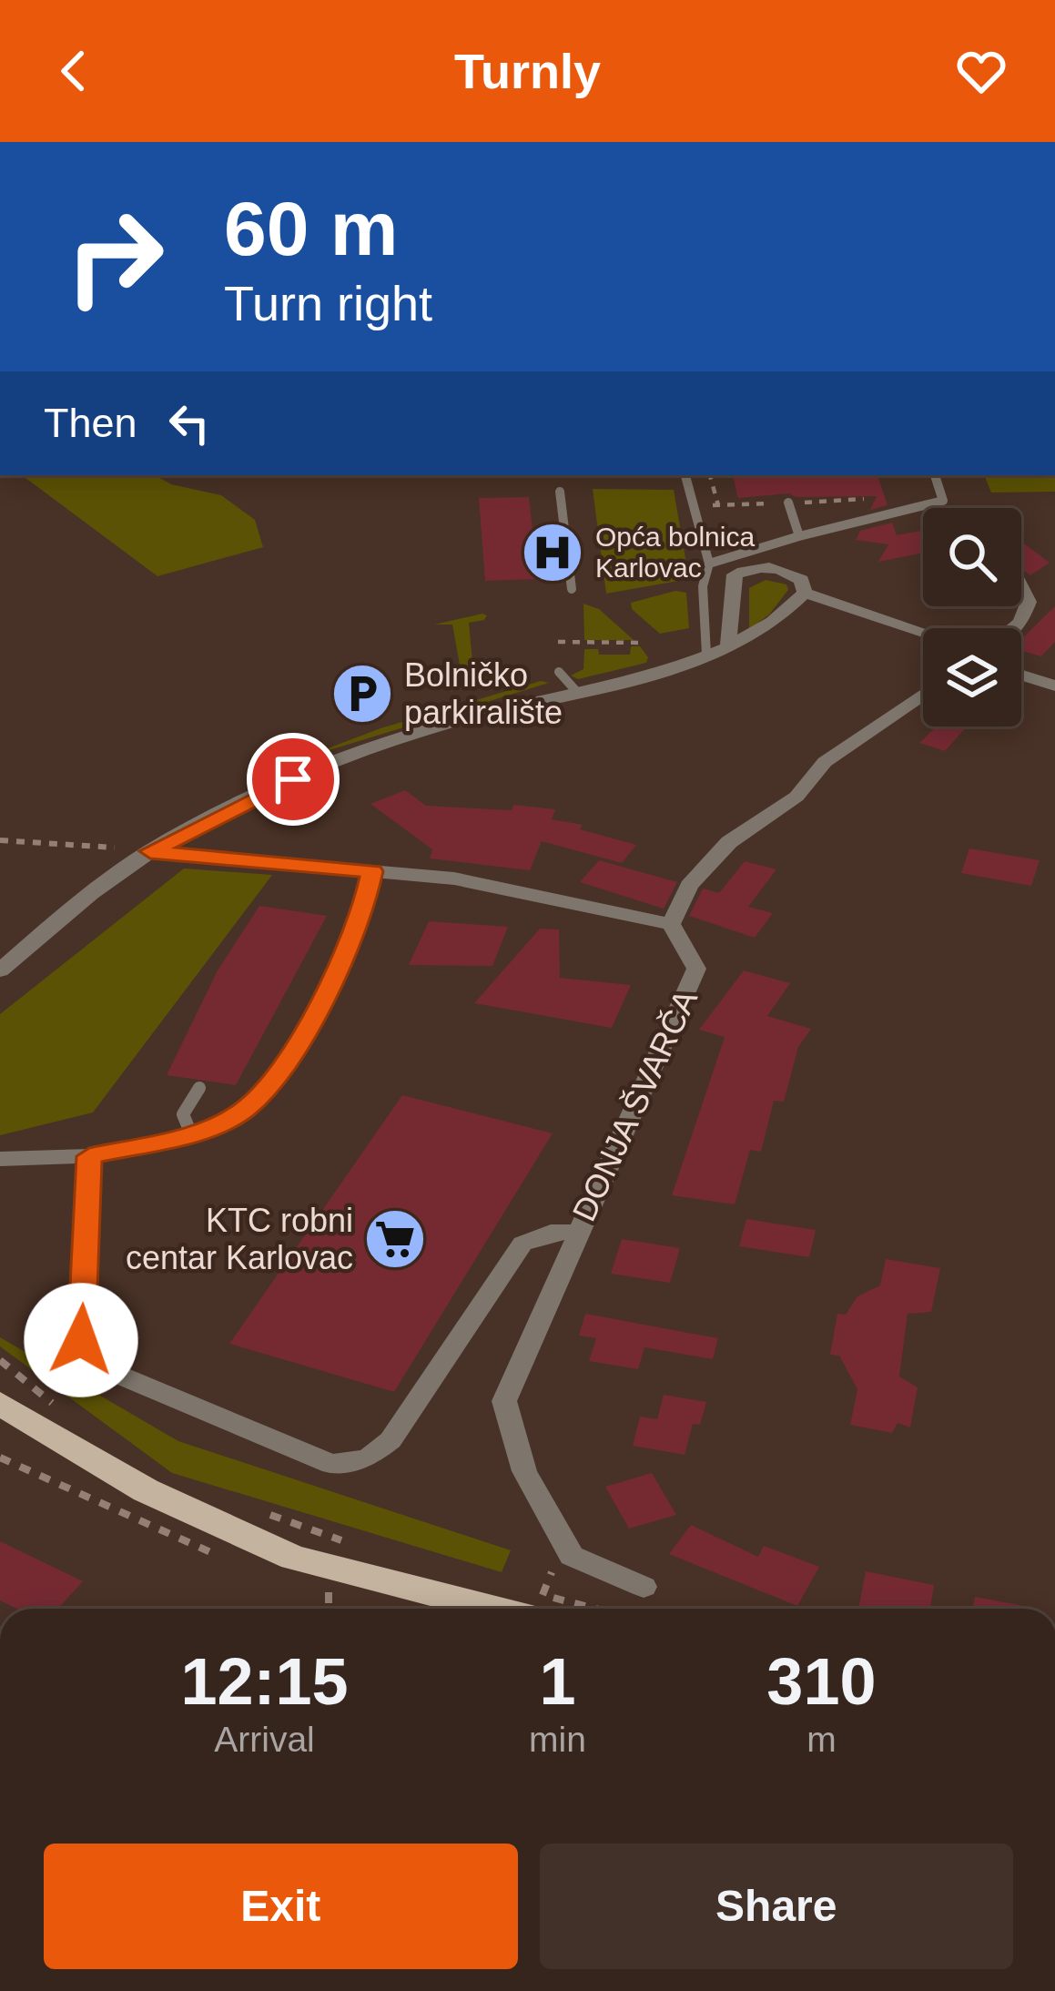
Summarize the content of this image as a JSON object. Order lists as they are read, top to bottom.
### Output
{
  "streets": {
    "street": ["DONJA ŠVARČA"]
  },
  "places": {
    "hospital": ["Opća bolnica Karlovac"],
    "parking": ["Bolničko parkiralište"],
    "supermarket": ["KTC robni centar Karlovac"]
  },
  "page": {
    "header": "Turnly",
    "turn": ["60 m", "Turn right"],
    "then": "Then",
    "eta": [
      "12:15",
      "Arrival",
      "1",
      "min",
      "310",
      "m"
    ],
    "buttons": ["Exit", "Share"]
  }
}
